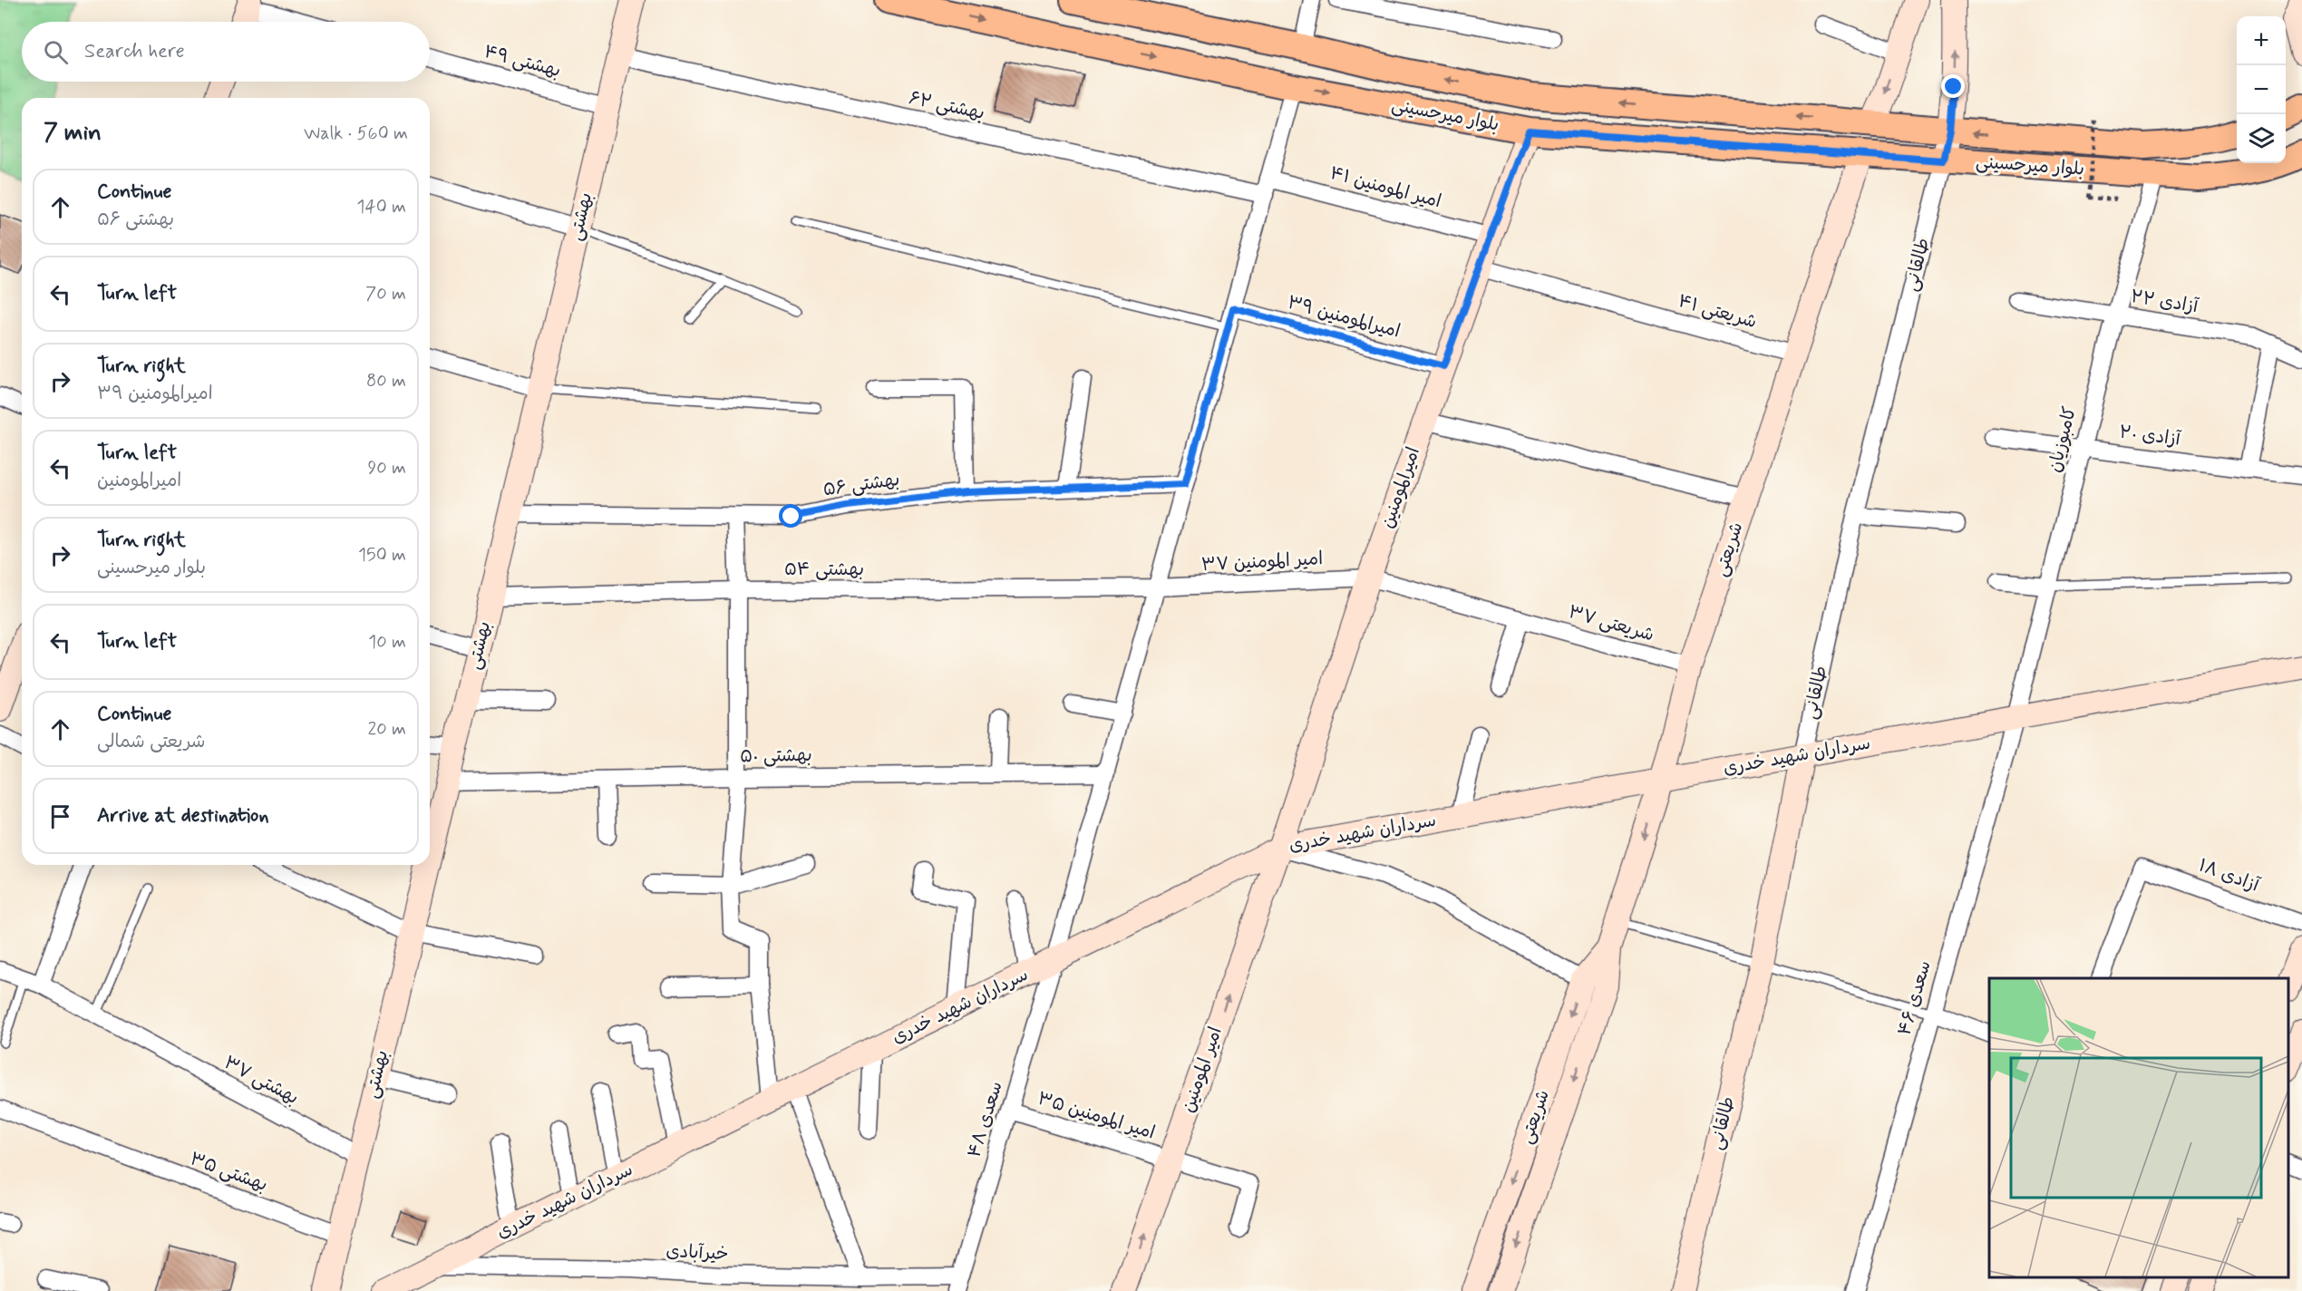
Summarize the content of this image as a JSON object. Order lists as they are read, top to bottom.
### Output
{
  "streets": {
    "main road": [
      "بلوار میرحسینی",
      "بهشتی",
      "طالقانی",
      "امیرالمومنین",
      "شریعتی",
      "سرداران شهید خدری",
      "امیر المومنین"
    ],
    "street": [
      "بهشتی ۴۹",
      "بهشتی ۶۲",
      "امیر المومنین ۴۱",
      "آزادی ۲۲",
      "شریعتی ۴۱",
      "امیرالمومنین ۳۹",
      "آزادی ۲۰",
      "کامبوزیان",
      "بهشتی ۵۶",
      "امیر المومنین ۳۷",
      "بهشتی ۵۴",
      "شریعتی ۳۷",
      "بهشتی ۵۰",
      "آزادی ۱۸",
      "سعدی ۴۶",
      "بهشتی ۳۷",
      "امیر المومنین ۳۵",
      "سعدی ۴۸",
      "بهشتی ۳۵",
      "خیرآبادی"
    ]
  },
  "crossings": [
    ["بهشتی ۴۹", "بهشتی"],
    ["بهشتی ۶۲", "بهشتی"],
    ["بهشتی ۶۲", "سعدی ۴۸"],
    ["بلوار میرحسینی", "طالقانی"],
    ["بلوار میرحسینی", "کامبوزیان"],
    ["بلوار میرحسینی", "امیرالمومنین"],
    ["بلوار میرحسینی", "شریعتی"],
    ["بلوار میرحسینی", "سعدی ۴۸"],
    ["امیر المومنین ۴۱", "امیرالمومنین"],
    ["امیر المومنین ۴۱", "سعدی ۴۸"],
    ["بهشتی", "بهشتی ۵۶"],
    ["بهشتی", "بهشتی ۵۴"],
    ["بهشتی", "بهشتی ۵۰"],
    ["بهشتی", "بهشتی ۳۷"],
    ["بهشتی", "بهشتی ۳۵"],
    ["طالقانی", "سرداران شهید خدری"],
    ["آزادی ۲۲", "کامبوزیان"],
    ["شریعتی ۴۱", "امیرالمومنین"],
    ["شریعتی ۴۱", "شریعتی"],
    ["امیرالمومنین ۳۹", "امیرالمومنین"],
    ["امیرالمومنین ۳۹", "سعدی ۴۸"],
    ["آزادی ۲۰", "کامبوزیان"],
    ["کامبوزیان", "سرداران شهید خدری"],
    ["کامبوزیان", "سعدی ۴۶"],
    ["بهشتی ۵۶", "سعدی ۴۸"],
    ["امیرالمومنین", "امیر المومنین ۳۷"],
    ["امیرالمومنین", "سرداران شهید خدری"],
    ["امیرالمومنین", "امیر المومنین"],
    ["شریعتی", "شریعتی ۳۷"],
    ["شریعتی", "سرداران شهید خدری"],
    ["امیر المومنین ۳۷", "بهشتی ۵۴"],
    ["امیر المومنین ۳۷", "شریعتی ۳۷"],
    ["امیر المومنین ۳۷", "سعدی ۴۸"],
    ["بهشتی ۵۴", "سعدی ۴۸"],
    ["بهشتی ۵۰", "سعدی ۴۸"],
    ["سرداران شهید خدری", "سعدی ۴۶"],
    ["سرداران شهید خدری", "امیر المومنین"],
    ["سرداران شهید خدری", "سعدی ۴۸"],
    ["سرداران شهید خدری", "خیرآبادی"],
    ["امیر المومنین", "امیر المومنین ۳۵"],
    ["امیر المومنین ۳۵", "سعدی ۴۸"],
    ["سعدی ۴۸", "خیرآبادی"]
  ],
  "one_way": ["شریعتی", "امیر المومنین"],
  "page": {
    "map_buttons": ["+", "−"],
    "search": "Search here",
    "heading": ["7 min", "Walk · 560 m"],
    "list": [
      ["Continue", "بهشتی ۵۶", "140 m"],
      ["Turn left", "70 m"],
      ["Turn right", "امیرالمومنین ۳۹", "80 m"],
      ["Turn left", "امیرالمومنین", "90 m"],
      ["Turn right", "بلوار میرحسینی", "150 m"],
      ["Turn left", "10 m"],
      ["Continue", "شریعتی شمالی", "20 m"],
      "Arrive at destination"
    ]
  }
}
